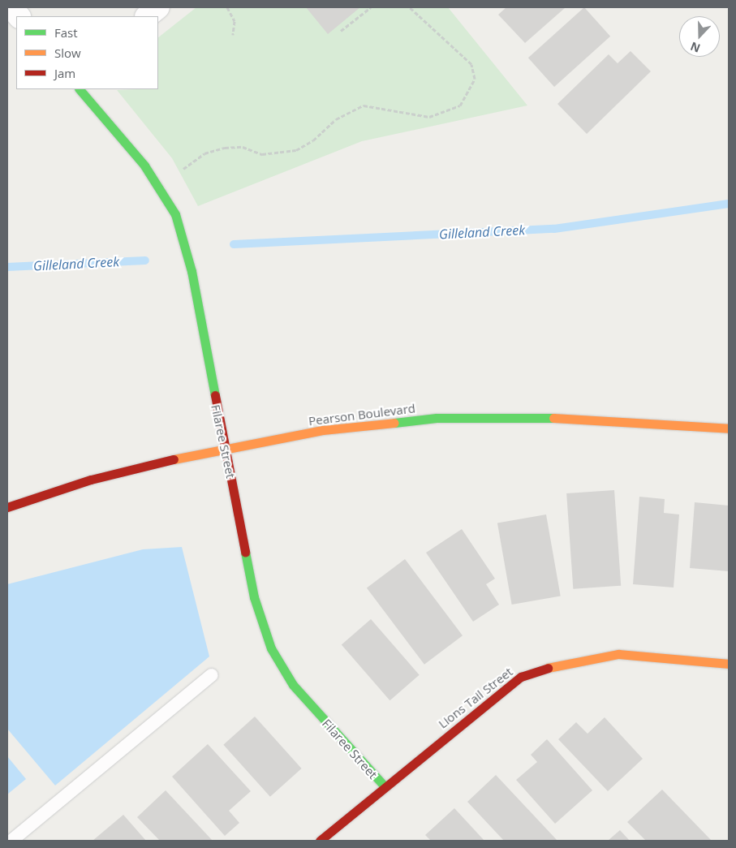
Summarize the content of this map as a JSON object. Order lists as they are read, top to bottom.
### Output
{
  "streets": {
    "street": ["Pearson Boulevard", "Filaree Street", "Lions Tail Street"]
  },
  "crossings": [
    ["Pearson Boulevard", "Filaree Street"],
    ["Filaree Street", "Lions Tail Street"]
  ],
  "water": ["Gilleland Creek"],
  "legend": ["Fast", "Slow", "Jam"],
  "north": "bottom"
}
